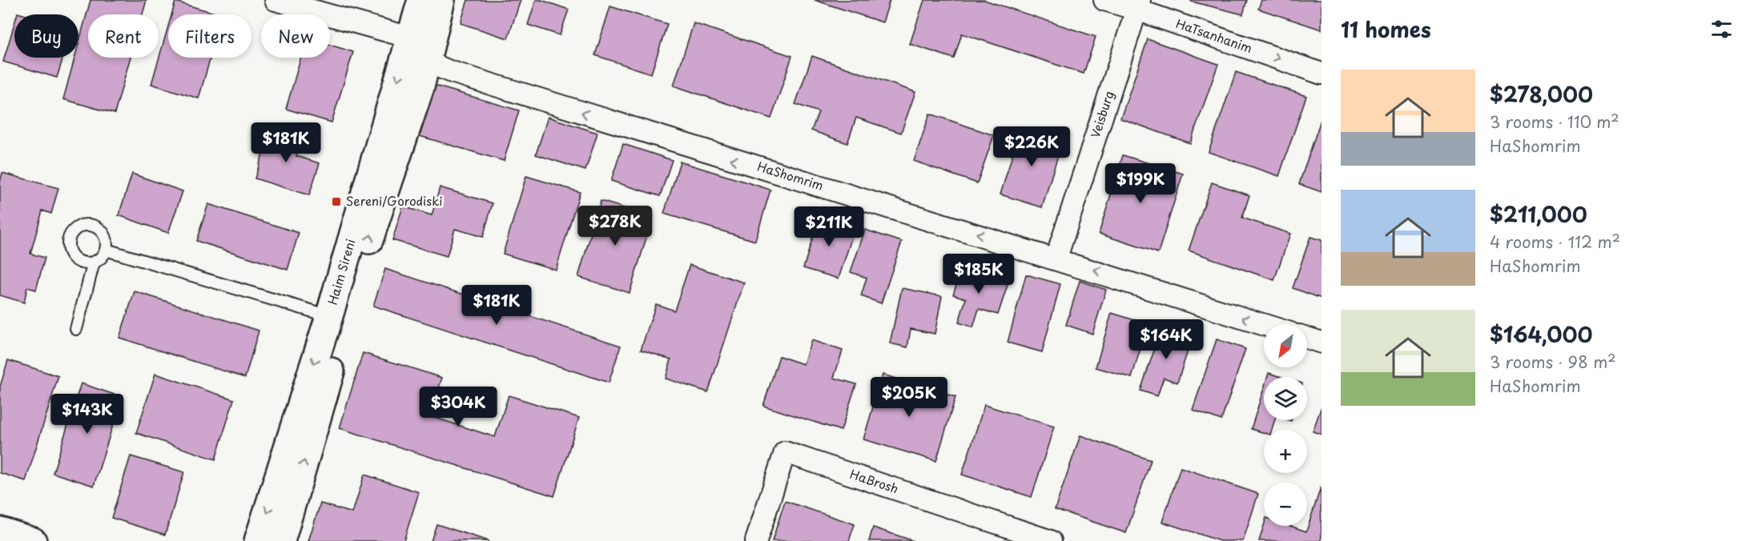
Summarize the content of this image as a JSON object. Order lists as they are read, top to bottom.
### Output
{
  "streets": {
    "street": [
      "HaTsanhanim",
      "Veisburg",
      "HaShomrim",
      "Haim Sireni",
      "HaBrosh"
    ]
  },
  "crossings": [
    ["HaTsanhanim", "Veisburg"],
    ["Veisburg", "HaShomrim"],
    ["HaShomrim", "Haim Sireni"]
  ],
  "one_way": ["HaTsanhanim", "HaShomrim"],
  "places": {
    "transit": ["Sereni/Gorodiski"]
  },
  "north": "bottom left",
  "page": {
    "heading": "11 homes",
    "chip": [
      "Buy",
      "Rent",
      "Filters",
      "New"
    ],
    "list": [
      {
        "name": "$278,000",
        "note": "3 rooms · 110 m² · HaShomrim"
      },
      {
        "name": "$211,000",
        "note": "4 rooms · 112 m² · HaShomrim"
      },
      {
        "name": "$164,000",
        "note": "3 rooms · 98 m² · HaShomrim"
      }
    ],
    "price": [
      "$181K",
      "$226K",
      "$199K",
      "$278K",
      "$211K",
      "$185K",
      "$181K",
      "$164K",
      "$205K",
      "$304K",
      "$143K"
    ],
    "map_buttons": ["+", "−"]
  }
}
